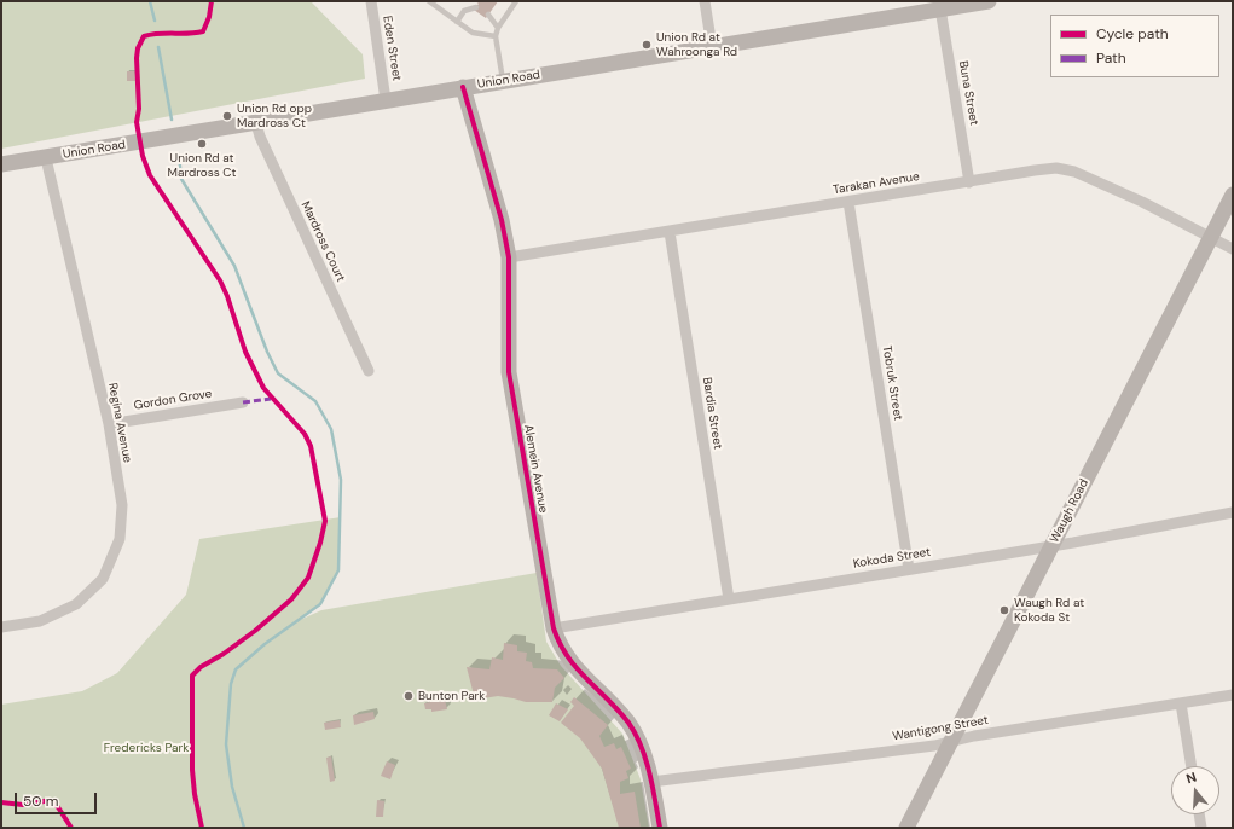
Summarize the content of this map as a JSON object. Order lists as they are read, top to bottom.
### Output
{
  "streets": {
    "main road": ["Union Road", "Alemein Avenue", "Waugh Road"],
    "street": [
      "Eden Street",
      "Buna Street",
      "Tarakan Avenue",
      "Mardross Court",
      "Tobruk Street",
      "Gordon Grove",
      "Bardia Street",
      "Regina Avenue",
      "Kokoda Street",
      "Wantigong Street"
    ]
  },
  "crossings": [
    ["Eden Street", "Union Road"],
    ["Union Road", "Buna Street"],
    ["Union Road", "Mardross Court"],
    ["Union Road", "Regina Avenue"],
    ["Union Road", "Alemein Avenue"],
    ["Buna Street", "Tarakan Avenue"],
    ["Tarakan Avenue", "Tobruk Street"],
    ["Tarakan Avenue", "Bardia Street"],
    ["Tarakan Avenue", "Alemein Avenue"],
    ["Tarakan Avenue", "Waugh Road"],
    ["Tobruk Street", "Kokoda Street"],
    ["Gordon Grove", "Regina Avenue"],
    ["Bardia Street", "Kokoda Street"],
    ["Alemein Avenue", "Kokoda Street"],
    ["Alemein Avenue", "Wantigong Street"],
    ["Waugh Road", "Kokoda Street"],
    ["Waugh Road", "Wantigong Street"]
  ],
  "parks": ["Fredericks Park"],
  "places": [
    "Union Rd at Wahroonga Rd",
    "Union Rd opp Mardross Ct",
    "Union Rd at Mardross Ct",
    "Waugh Rd at Kokoda St",
    "Bunton Park"
  ],
  "legend": ["Cycle path", "Path"],
  "scale_bar": "50 m",
  "north": "top"
}
